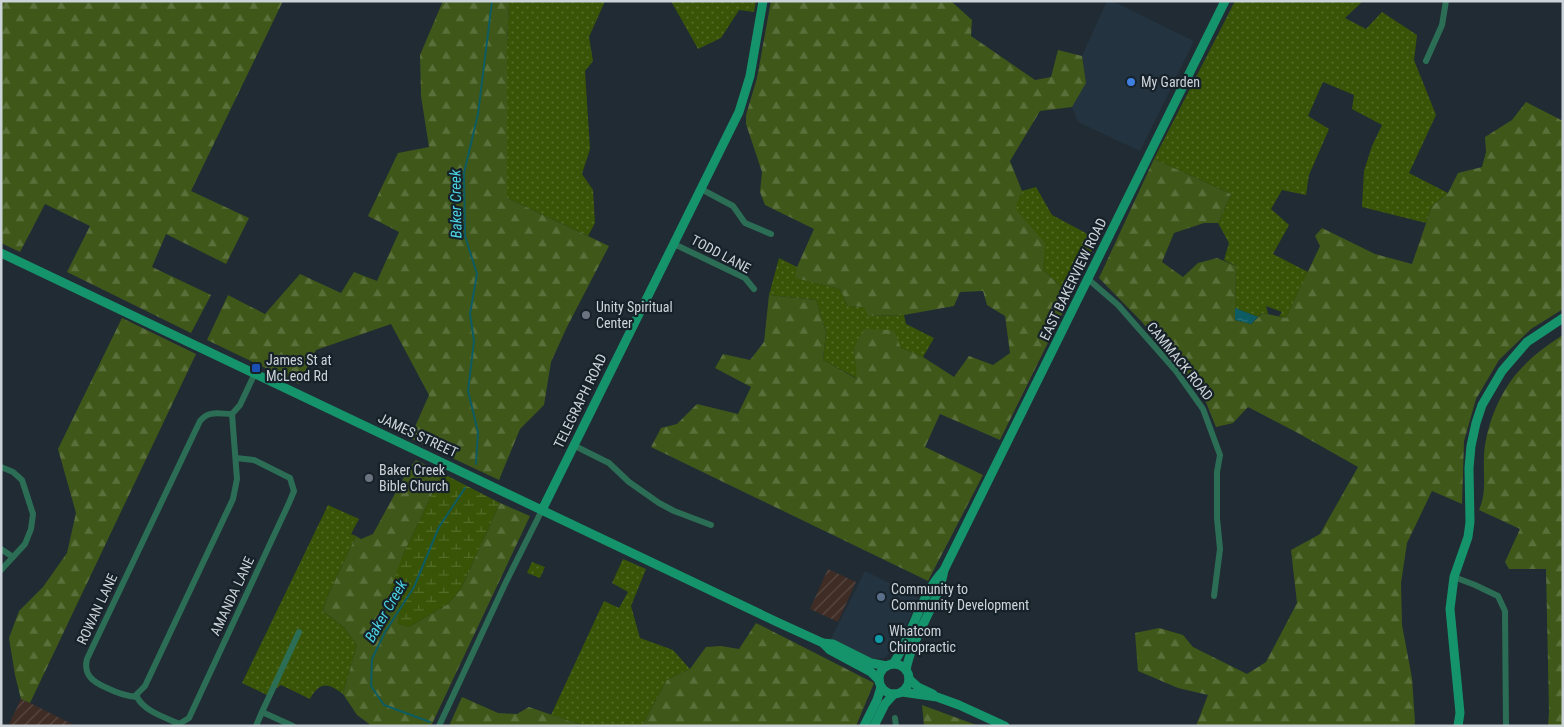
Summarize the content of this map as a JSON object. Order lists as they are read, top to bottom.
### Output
{
  "streets": {
    "main road": ["EAST BAKERVIEW ROAD", "TELEGRAPH ROAD", "JAMES STREET"],
    "street": [
      "TODD LANE",
      "CAMMACK ROAD",
      "AMANDA LANE",
      "ROWAN LANE"
    ]
  },
  "crossings": [
    ["TODD LANE", "TELEGRAPH ROAD"],
    ["EAST BAKERVIEW ROAD", "CAMMACK ROAD"],
    ["EAST BAKERVIEW ROAD", "JAMES STREET"],
    ["TELEGRAPH ROAD", "JAMES STREET"],
    ["AMANDA LANE", "ROWAN LANE"]
  ],
  "water": ["Baker Creek"],
  "places": {
    "other": [
      "My Garden",
      "Unity Spiritual Center",
      "Baker Creek Bible Church",
      "Community to Community Development",
      "Whatcom Chiropractic"
    ],
    "transit": ["James St at McLeod Rd"]
  }
}
